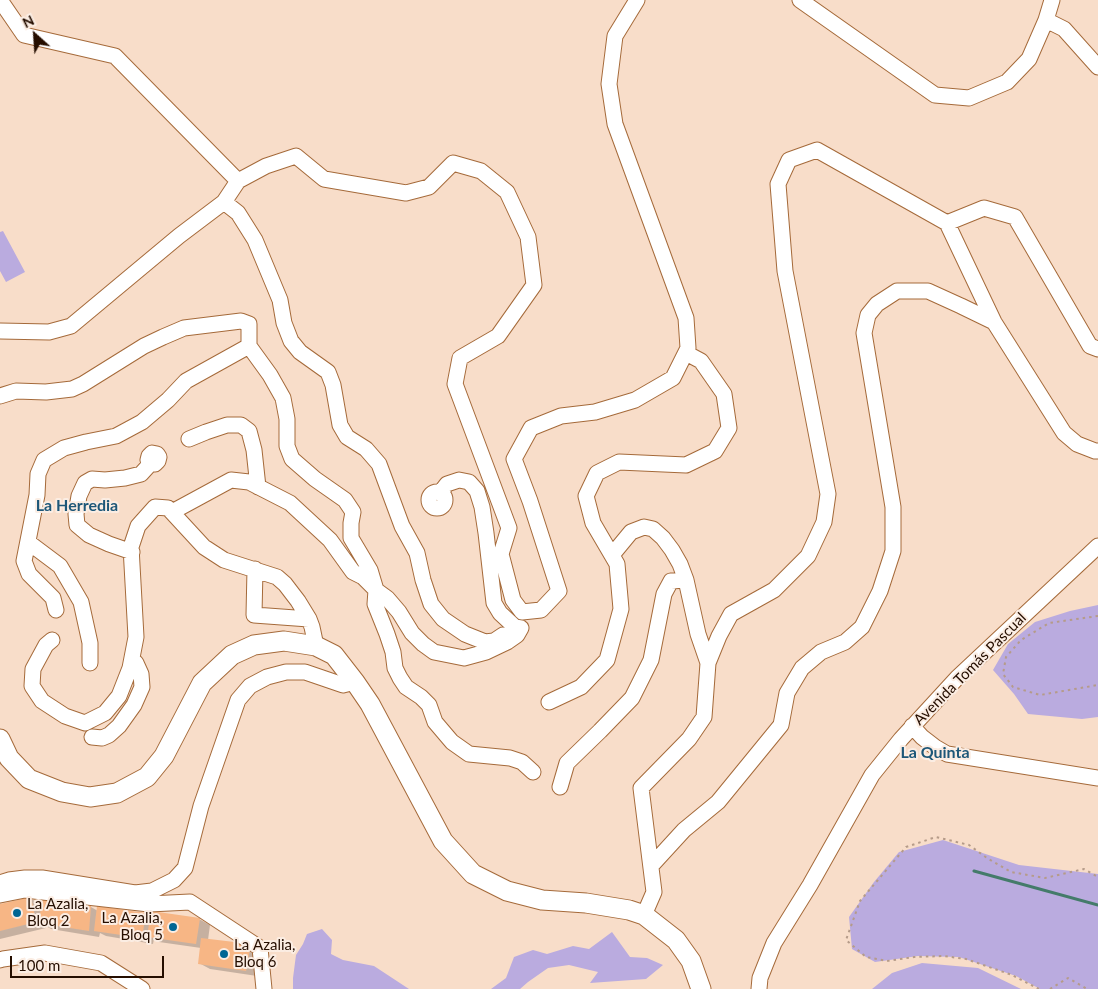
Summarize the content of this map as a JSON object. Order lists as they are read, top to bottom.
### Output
{
  "streets": {
    "street": ["Avenida Tomás Pascual"]
  },
  "districts": ["La Herredia", "La Quinta"],
  "places": ["La Azalia, Bloq 2", "La Azalia, Bloq 5", "La Azalia, Bloq 6"],
  "scale_bar": "100 m",
  "north": "top left"
}
